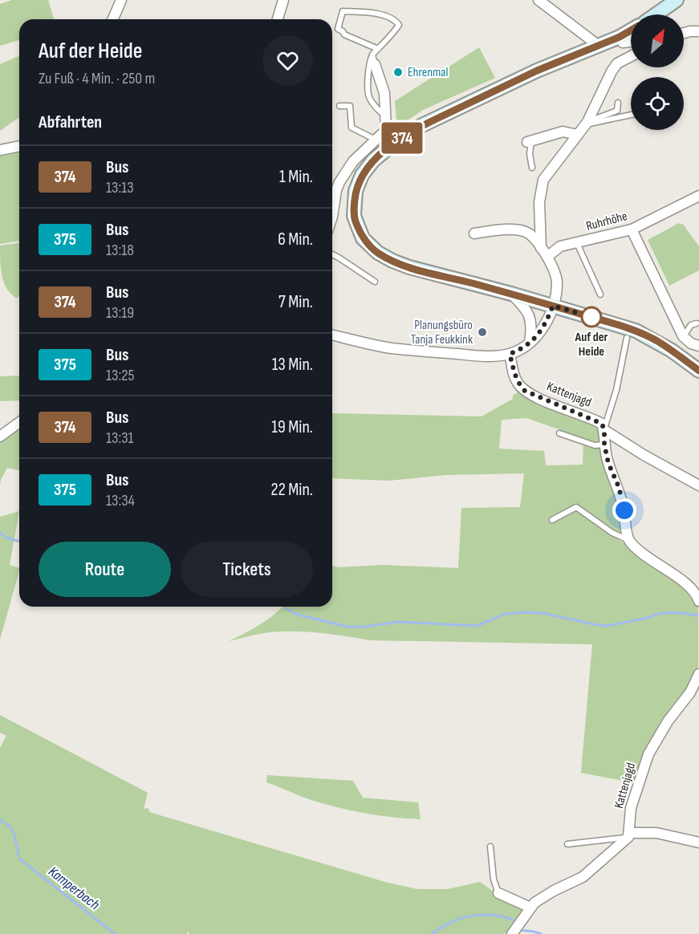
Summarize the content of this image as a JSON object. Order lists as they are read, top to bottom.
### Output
{
  "streets": {
    "street": ["Ruhrhöhe", "Kattenjagd"]
  },
  "water": ["Kamperbach"],
  "places": ["Ehrenmal", "Auf der Heide", "Planungsbüro Tanja Feukkink"],
  "lines": ["bus line 374"],
  "north": "top right",
  "page": {
    "on_map": "374",
    "heading": [
      ["Auf der Heide", "Zu Fuß · 4 Min. · 250 m"],
      "Abfahrten"
    ],
    "list": [
      {
        "mark": "374",
        "name": "Bus",
        "note": "13:13",
        "value": "1 Min."
      },
      {
        "mark": "375",
        "name": "Bus",
        "note": "13:18",
        "value": "6 Min."
      },
      {
        "mark": "374",
        "name": "Bus",
        "note": "13:19",
        "value": "7 Min."
      },
      {
        "mark": "375",
        "name": "Bus",
        "note": "13:25",
        "value": "13 Min."
      },
      {
        "mark": "374",
        "name": "Bus",
        "note": "13:31",
        "value": "19 Min."
      },
      {
        "mark": "375",
        "name": "Bus",
        "note": "13:34",
        "value": "22 Min."
      }
    ],
    "buttons": ["Route", "Tickets"]
  }
}
